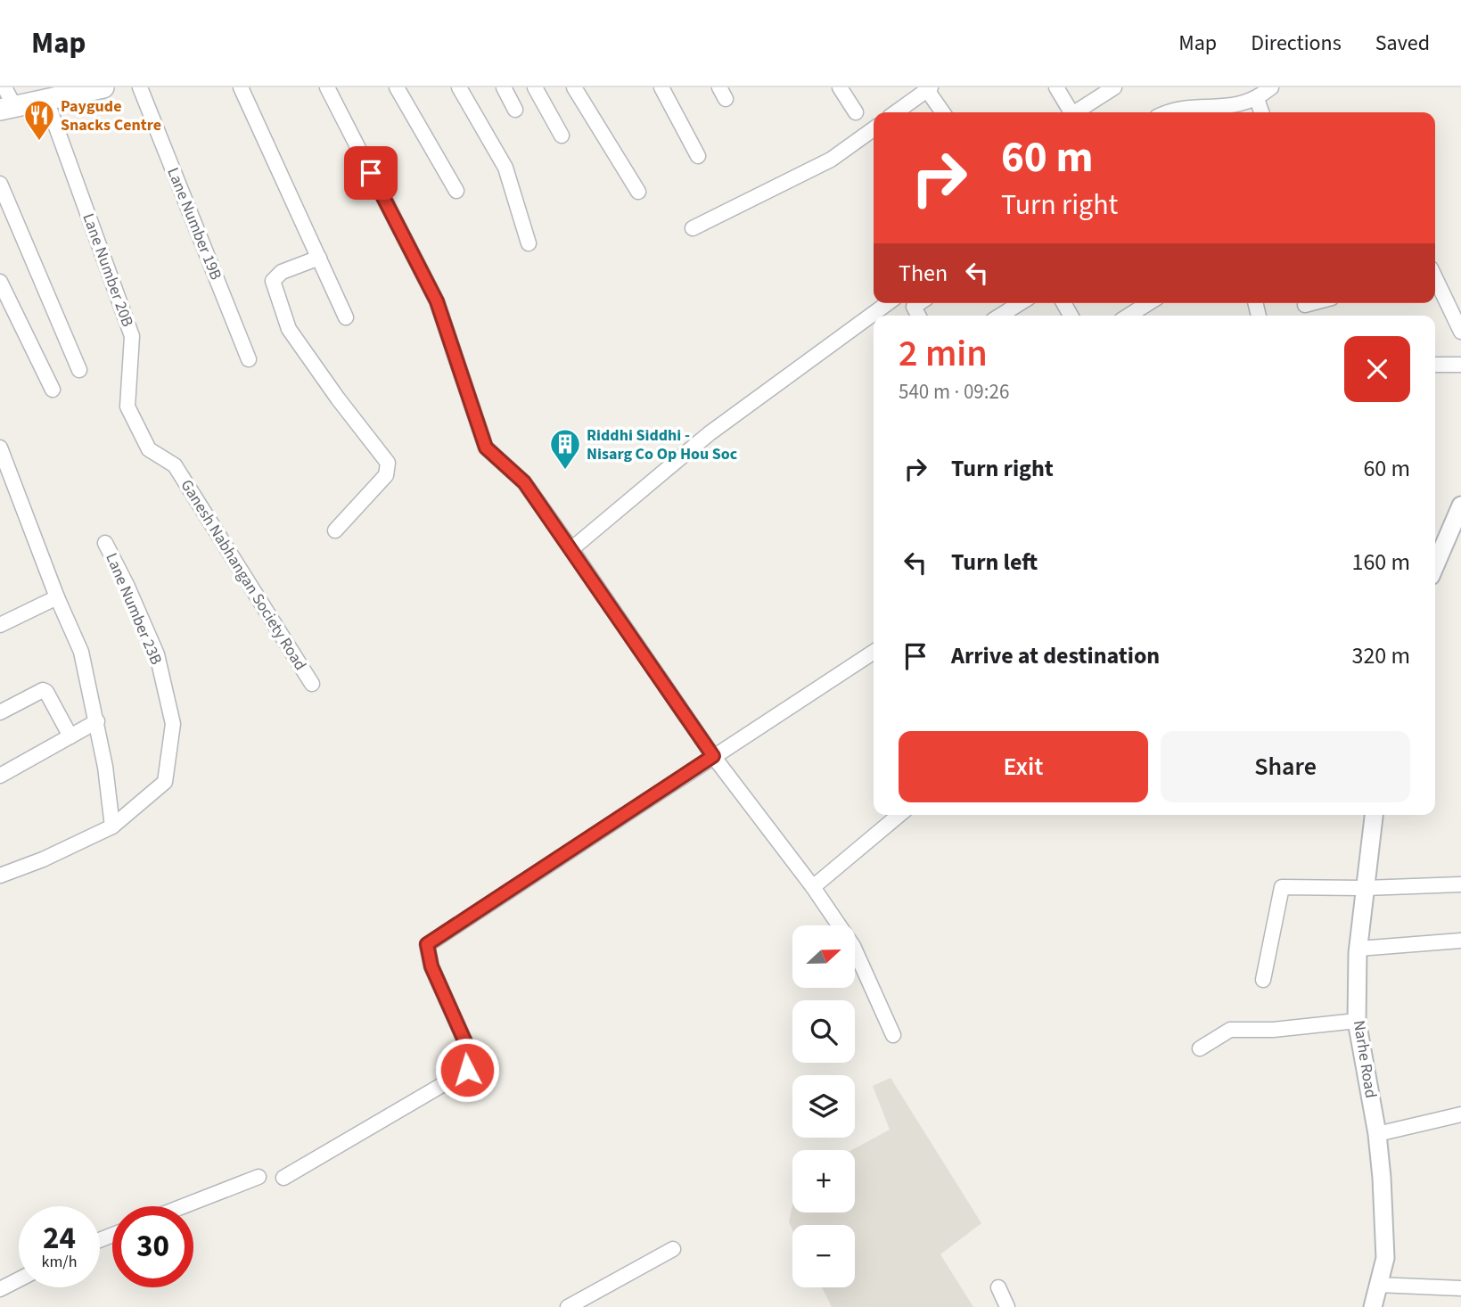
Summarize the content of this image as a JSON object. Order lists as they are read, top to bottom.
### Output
{
  "streets": {
    "street": [
      "Lane Number 19B",
      "Lane Number 20B",
      "Ganesh Nabhangan Society Road",
      "Lane Number 23B",
      "Narhe Road"
    ]
  },
  "crossings": [
    ["Lane Number 20B", "Ganesh Nabhangan Society Road"]
  ],
  "places": {
    "restaurant": ["Paygude Snacks Centre"],
    "building": ["Riddhi Siddhi - Nisarg Co Op Hou Soc"]
  },
  "north": "right",
  "page": {
    "header": "Map",
    "nav": ["Map", "Directions", "Saved"],
    "turn": ["60 m", "Turn right"],
    "then": "Then",
    "heading": ["2 min", "540 m · 09:26"],
    "list": [
      {
        "name": "Turn right",
        "value": "60 m"
      },
      {
        "name": "Turn left",
        "value": "160 m"
      },
      {
        "name": "Arrive at destination",
        "value": "320 m"
      }
    ],
    "buttons": ["Exit", "Share"],
    "map_buttons": ["+", "−"],
    "speed": "24 km/h",
    "limit": "30"
  }
}
